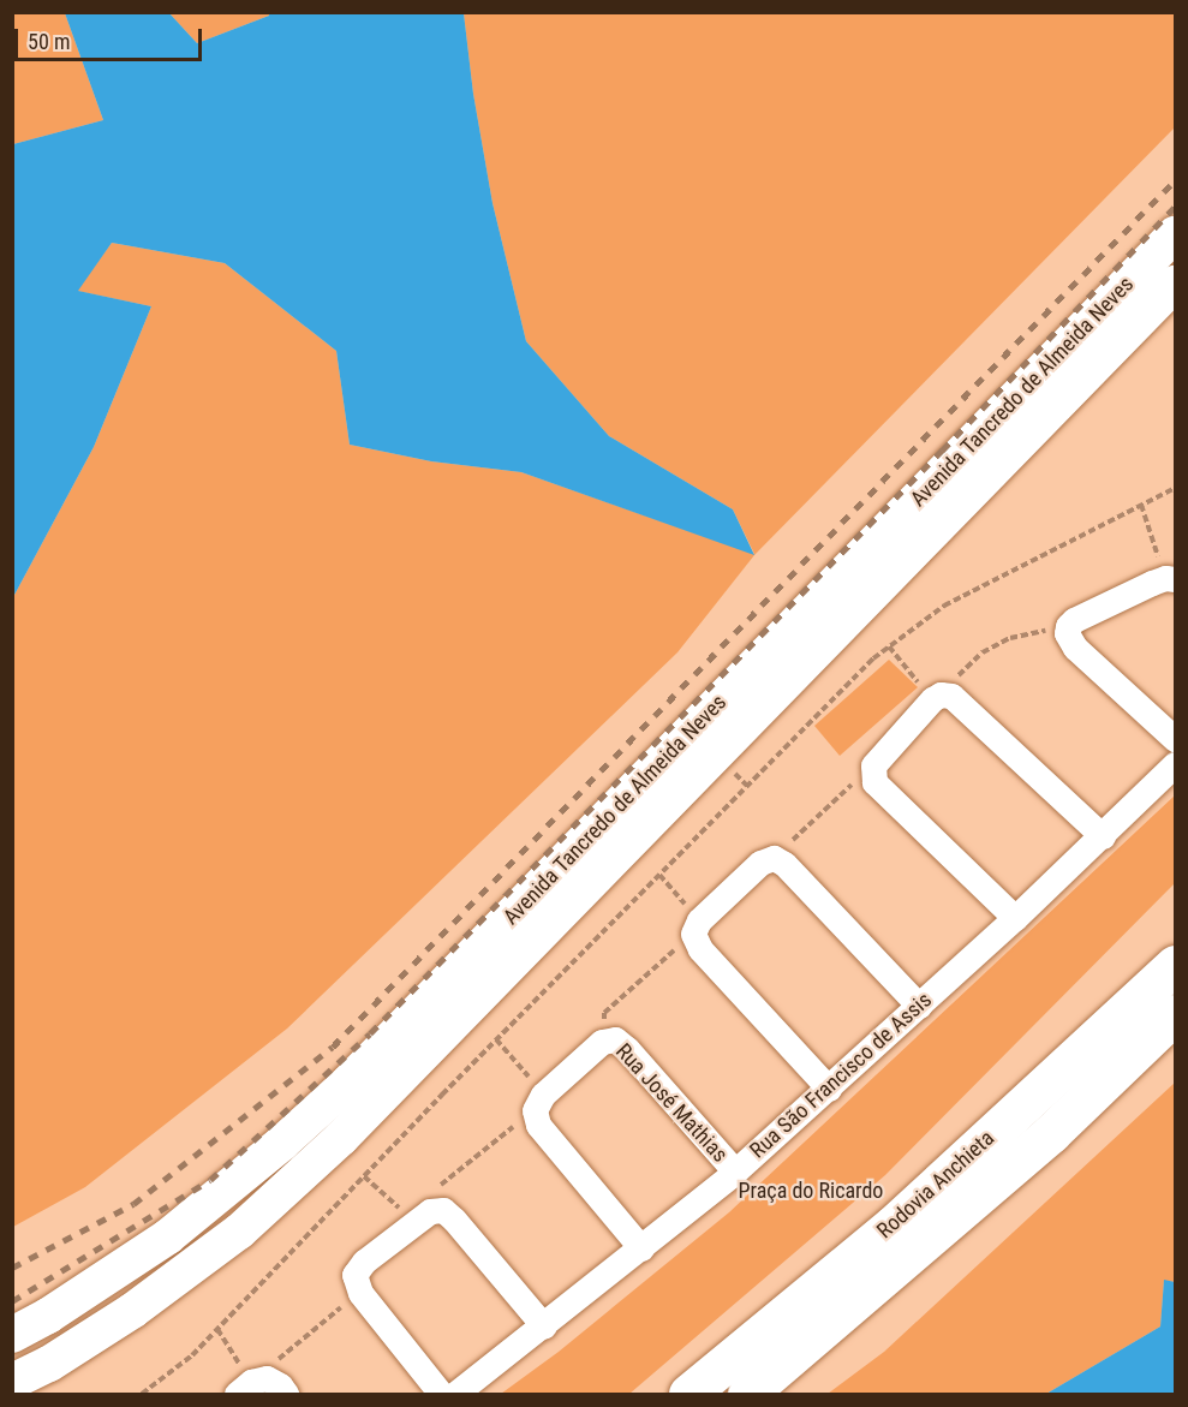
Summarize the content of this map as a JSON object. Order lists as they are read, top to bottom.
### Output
{
  "streets": {
    "highway": ["Rodovia Anchieta"],
    "main road": ["Avenida Tancredo de Almeida Neves"],
    "street": ["Rua São Francisco de Assis", "Rua José Mathias"]
  },
  "crossings": [
    ["Rua São Francisco de Assis", "Rua José Mathias"]
  ],
  "parks": ["Praça do Ricardo"],
  "scale_bar": "50 m"
}
